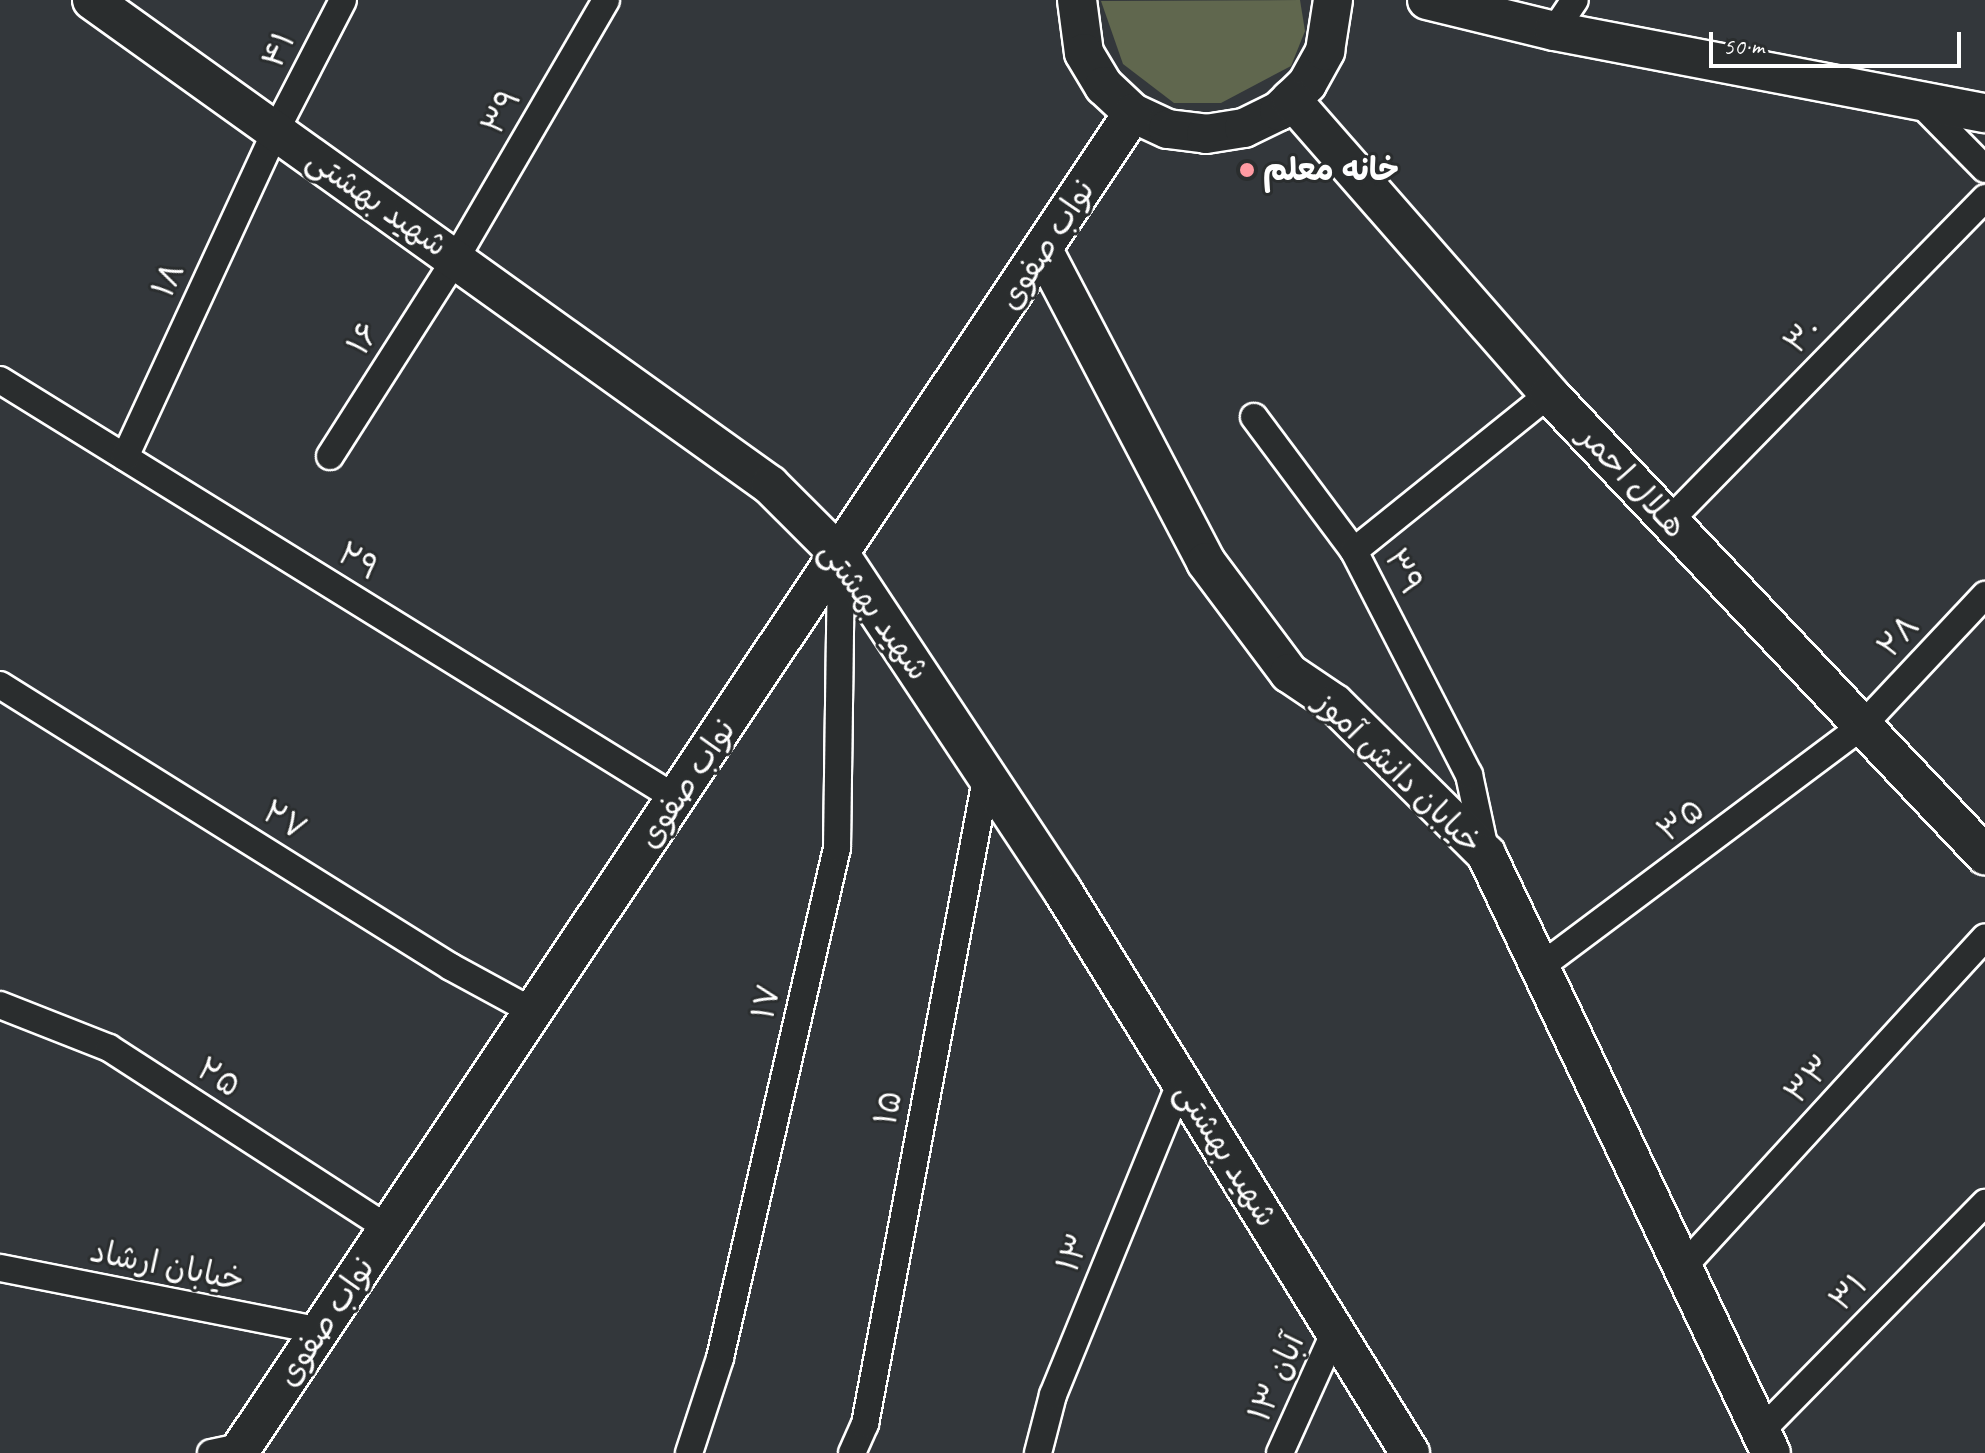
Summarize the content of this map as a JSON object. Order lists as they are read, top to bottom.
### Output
{
  "streets": {
    "main road": [
      "شهید بهشتی",
      "نواب صفوی",
      "هـلال احمر",
      "خیابان دانش آموز"
    ],
    "street": [
      "۴۱",
      "۳۹",
      "۱۸",
      "۳۰",
      "۱۶",
      "۲۹",
      "۲۸",
      "۲۷",
      "۳۵",
      "۱۷",
      "۲۵",
      "۳۳",
      "۱۵",
      "۱۳",
      "خیابان ارشاد",
      "۳۱",
      "۱۳ آبان"
    ]
  },
  "crossings": [
    ["۴۱", "شهید بهشتی"],
    ["۴۱", "۱۸"],
    ["۳۹", "شهید بهشتی"],
    ["۳۹", "۱۶"],
    ["۳۹", "هـلال احمر"],
    ["۳۹", "خیابان دانش آموز"],
    ["شهید بهشتی", "نواب صفوی"],
    ["شهید بهشتی", "۱۸"],
    ["شهید بهشتی", "۱۶"],
    ["شهید بهشتی", "۱۷"],
    ["شهید بهشتی", "۱۵"],
    ["شهید بهشتی", "۱۳"],
    ["شهید بهشتی", "۱۳ آبان"],
    ["نواب صفوی", "۲۹"],
    ["نواب صفوی", "خیابان دانش آموز"],
    ["نواب صفوی", "۲۷"],
    ["نواب صفوی", "۱۷"],
    ["نواب صفوی", "۲۵"],
    ["نواب صفوی", "خیابان ارشاد"],
    ["۱۸", "۲۹"],
    ["۳۰", "هـلال احمر"],
    ["هـلال احمر", "۲۸"],
    ["هـلال احمر", "۳۵"],
    ["۲۸", "۳۵"],
    ["خیابان دانش آموز", "۳۵"],
    ["خیابان دانش آموز", "۳۳"],
    ["خیابان دانش آموز", "۳۱"]
  ],
  "places": ["خانه معلم"],
  "scale_bar": "50 m"
}
